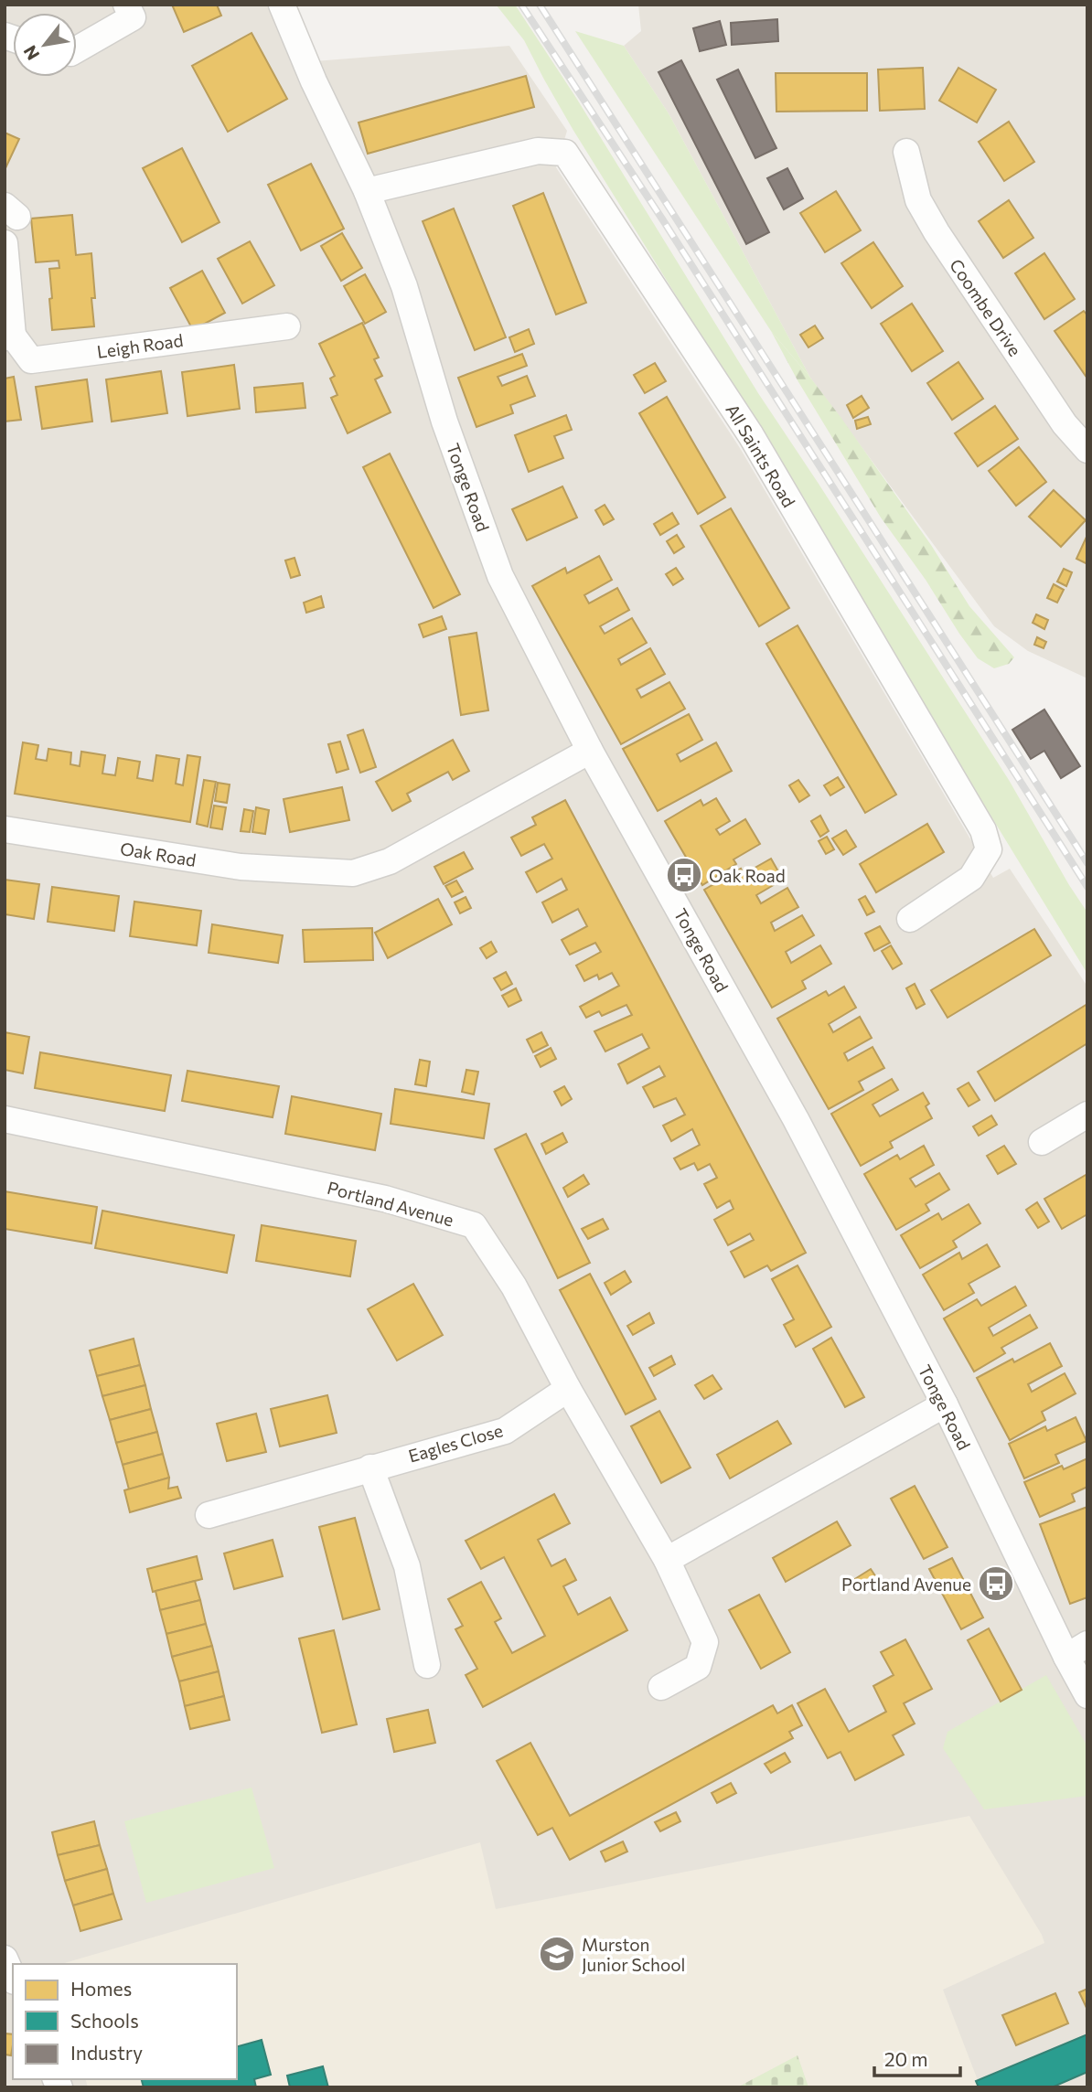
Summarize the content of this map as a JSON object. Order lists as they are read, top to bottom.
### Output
{
  "streets": {
    "street": [
      "Coombe Drive",
      "Leigh Road",
      "All Saints Road",
      "Tonge Road",
      "Oak Road",
      "Portland Avenue",
      "Eagles Close"
    ]
  },
  "crossings": [
    ["All Saints Road", "Tonge Road"],
    ["Tonge Road", "Oak Road"],
    ["Portland Avenue", "Eagles Close"]
  ],
  "places": {
    "bus stop": ["Oak Road", "Portland Avenue"],
    "school or university": ["Murston Junior School"]
  },
  "legend": ["Homes", "Schools", "Industry"],
  "scale_bar": "20 m",
  "north": "bottom left"
}
